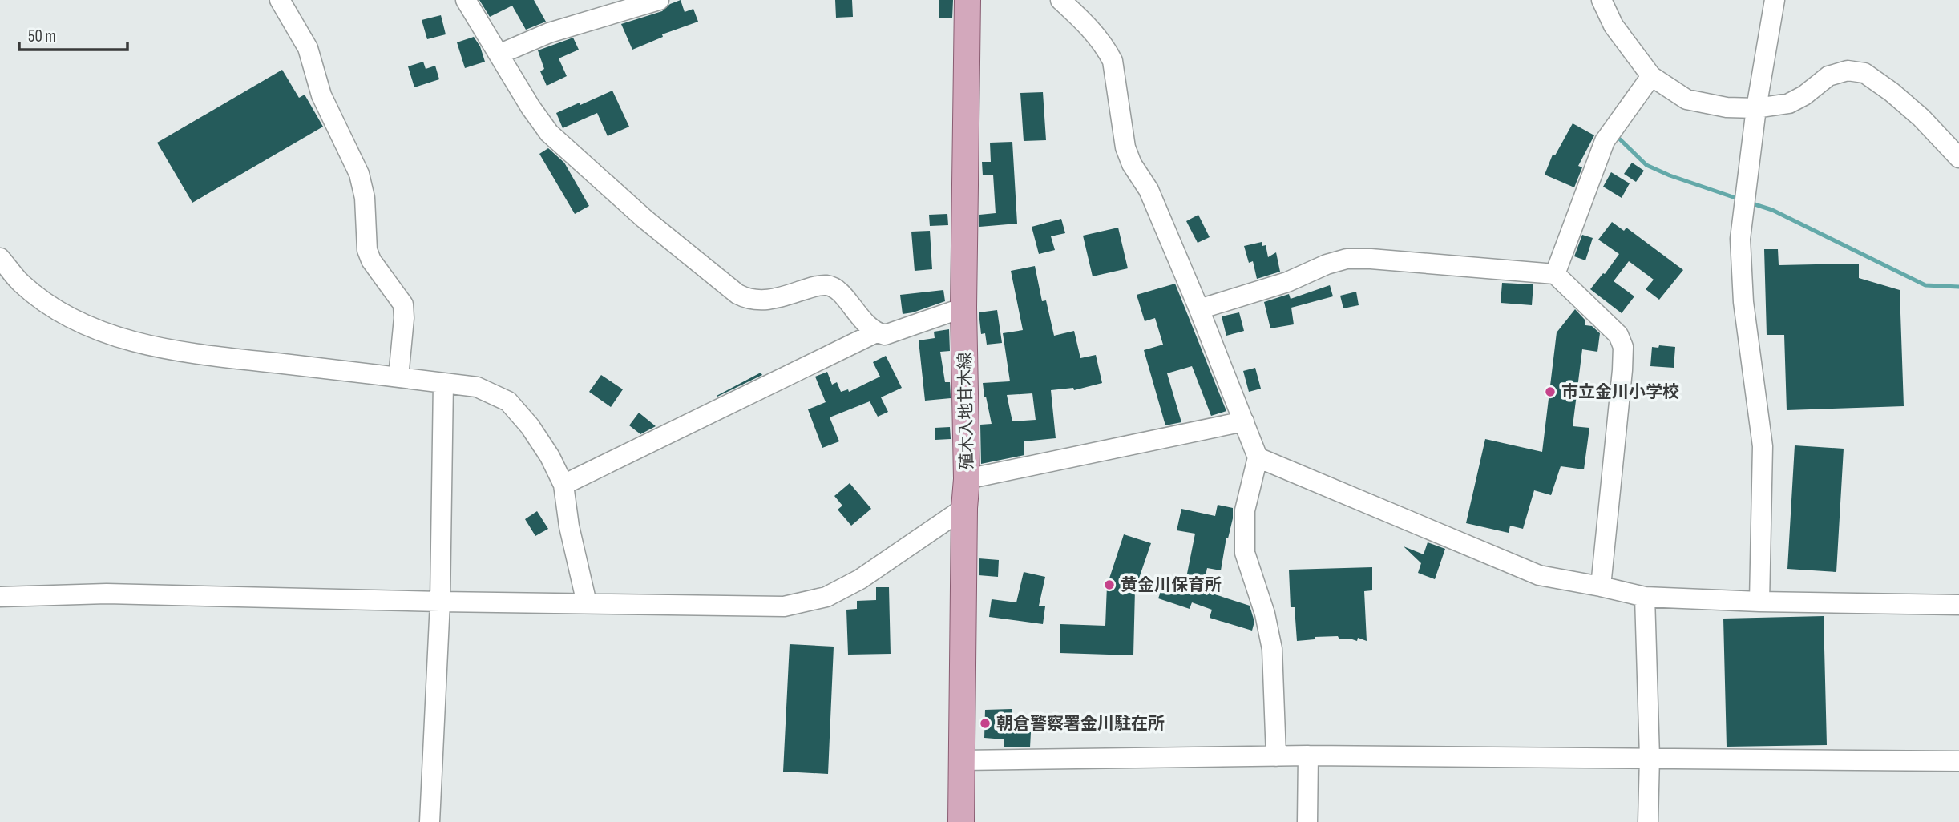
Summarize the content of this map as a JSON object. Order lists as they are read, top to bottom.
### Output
{
  "streets": {
    "main road": ["殖木入地甘木線"]
  },
  "places": ["市立金川小学校", "黄金川保育所", "朝倉警察署金川駐在所"],
  "scale_bar": "50 m"
}
